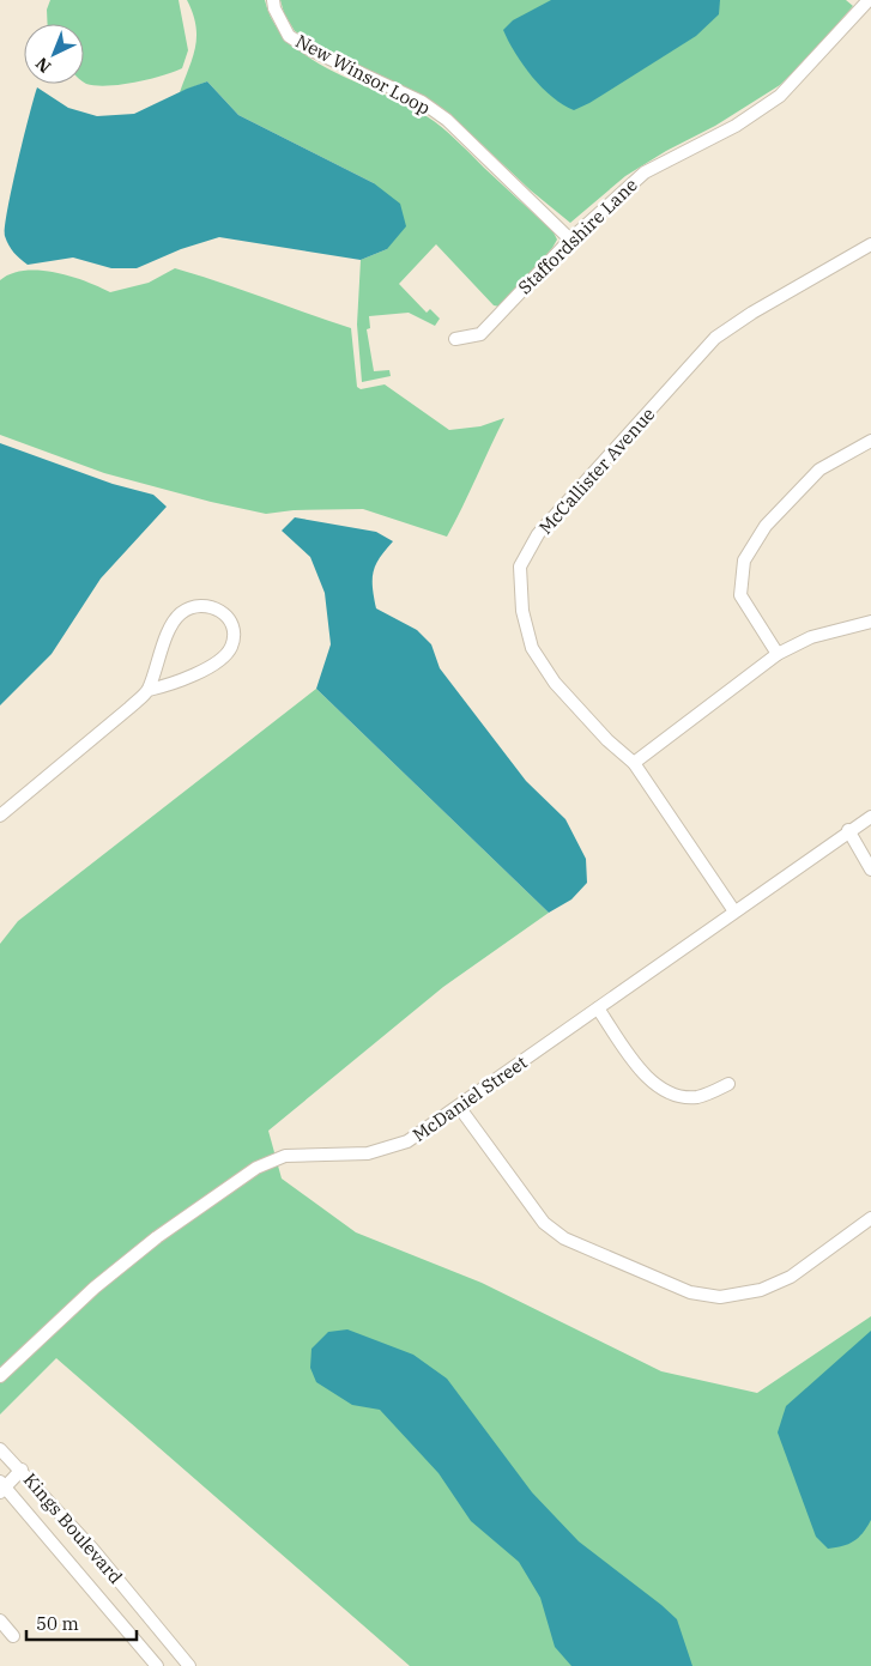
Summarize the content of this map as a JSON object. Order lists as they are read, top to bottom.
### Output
{
  "streets": {
    "street": [
      "New Winsor Loop",
      "Staffordshire Lane",
      "McCallister Avenue",
      "McDaniel Street",
      "Kings Boulevard"
    ]
  },
  "crossings": [
    ["New Winsor Loop", "Staffordshire Lane"],
    ["McCallister Avenue", "McDaniel Street"]
  ],
  "scale_bar": "50 m",
  "north": "bottom left"
}
